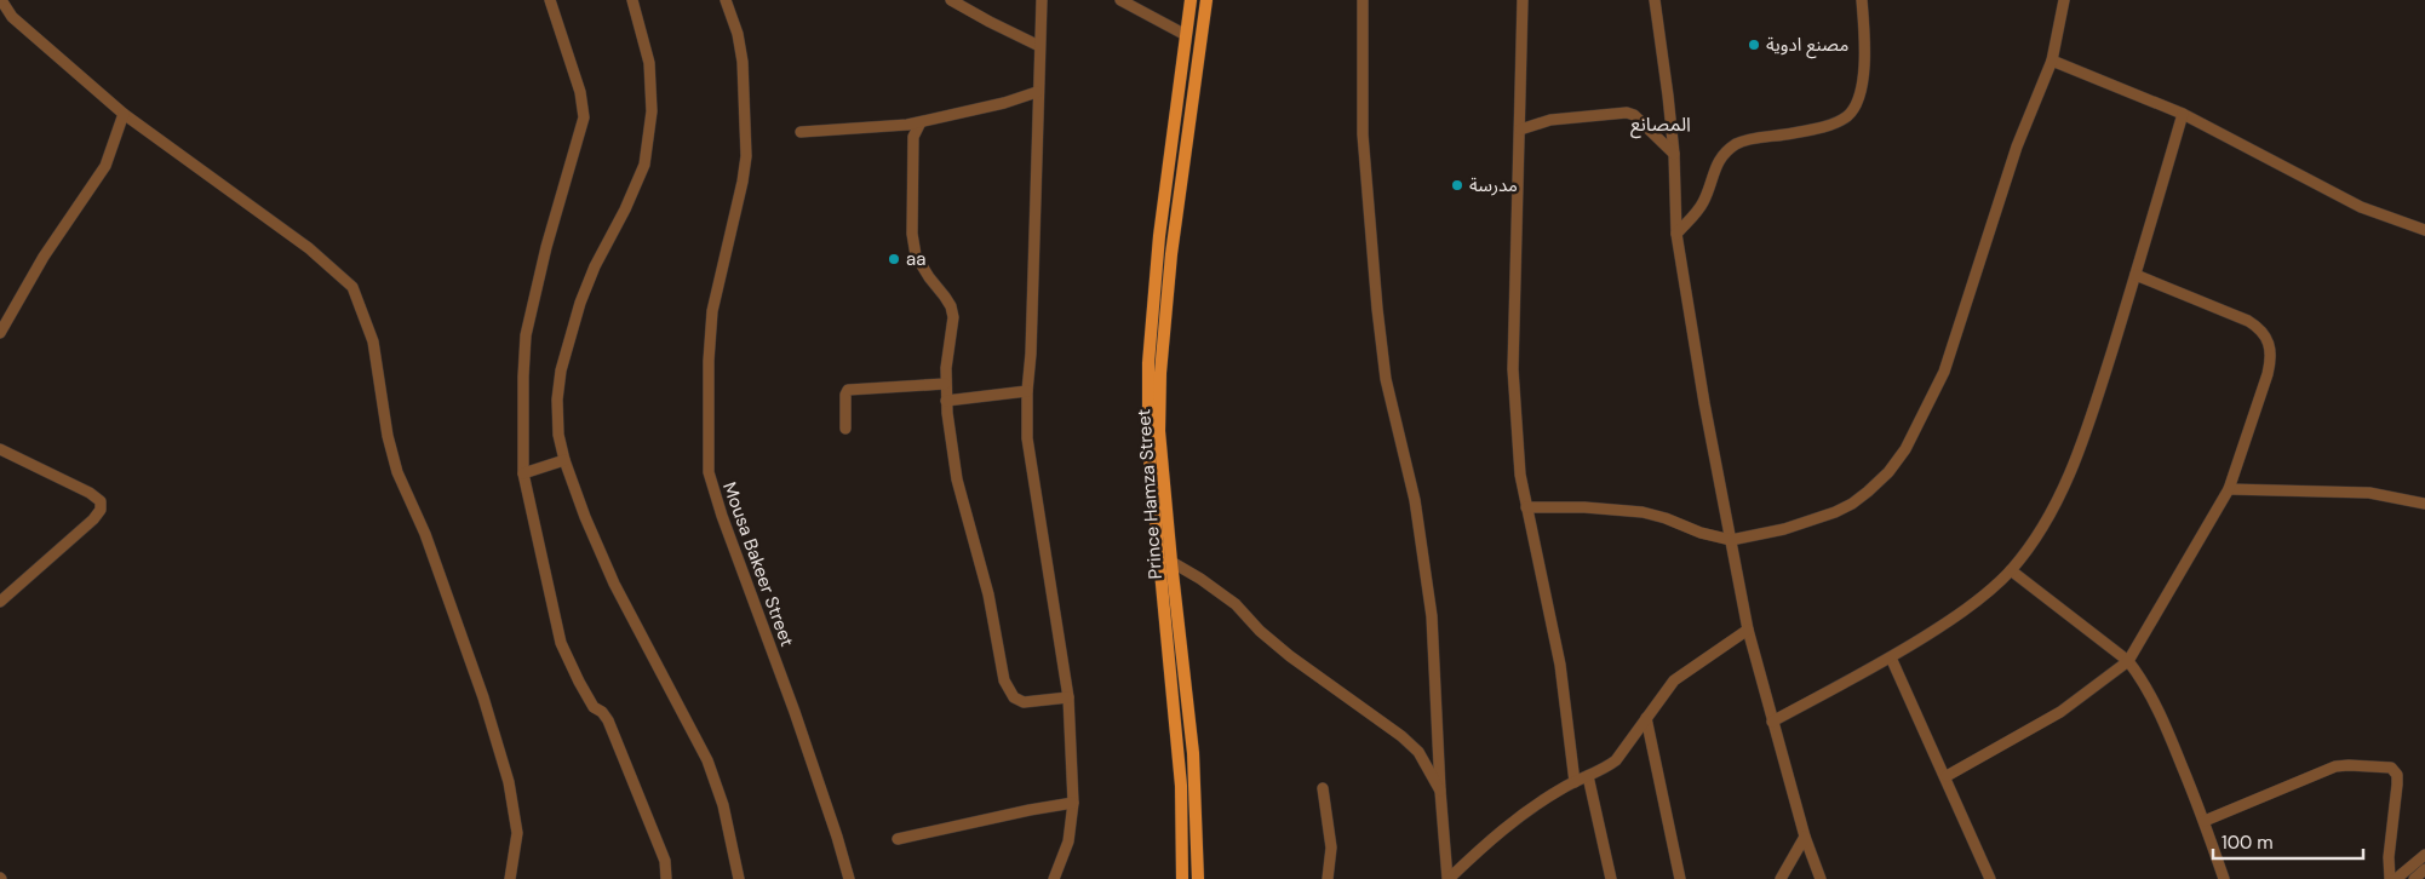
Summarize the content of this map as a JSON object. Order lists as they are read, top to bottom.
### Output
{
  "streets": {
    "main road": ["Prince Hamza Street"],
    "street": ["Mousa Bakeer Street"]
  },
  "districts": ["المصانع"],
  "places": ["مصنع ادوية", "مدرسة", "aa"],
  "scale_bar": "100 m"
}
